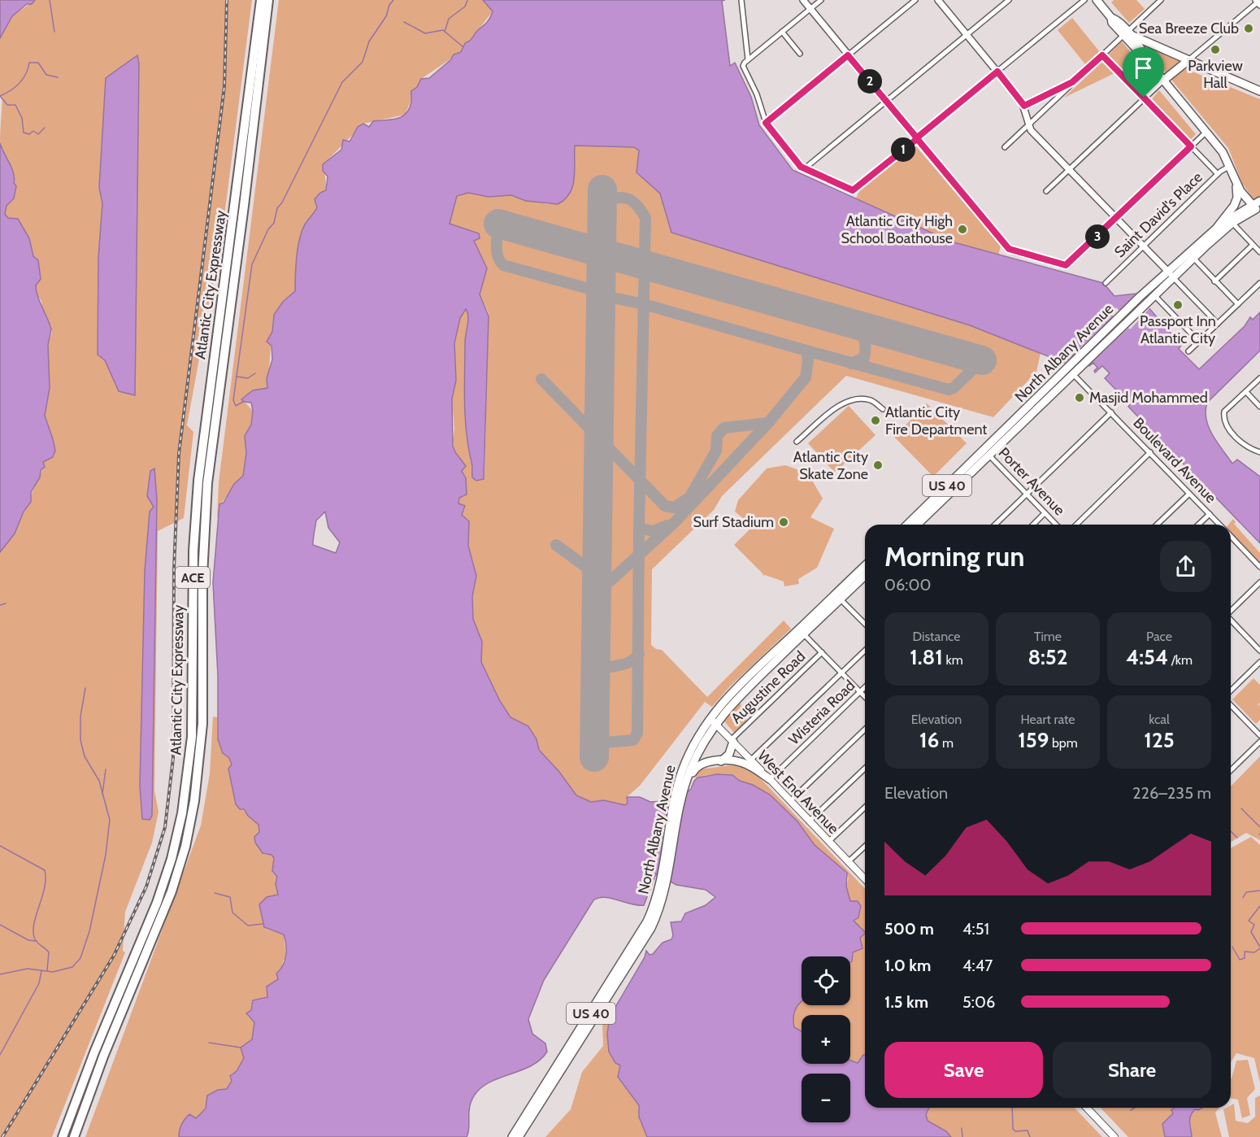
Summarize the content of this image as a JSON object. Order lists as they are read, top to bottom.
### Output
{
  "streets": {
    "highway": ["Atlantic City Expressway", "ACE"],
    "main road": ["North Albany Avenue", "US 40", "West End Avenue"],
    "street": [
      "Saint David's Place",
      "Boulevard Avenue",
      "Porter Avenue",
      "Augustine Road",
      "Wisteria Road"
    ]
  },
  "crossings": [
    ["North Albany Avenue", "Boulevard Avenue"],
    ["North Albany Avenue", "Porter Avenue"],
    ["North Albany Avenue", "US 40"],
    ["North Albany Avenue", "West End Avenue"],
    ["Augustine Road", "West End Avenue"],
    ["Wisteria Road", "West End Avenue"]
  ],
  "places": [
    "Sea Breeze Club",
    "Parkview Hall",
    "Atlantic City High School Boathouse",
    "Passport Inn Atlantic City",
    "Masjid Mohammed",
    "Atlantic City Fire Department",
    "Atlantic City Skate Zone",
    "Surf Stadium"
  ],
  "page": {
    "pins": ["2", "1", "3"],
    "heading": ["Morning run", "06:00"],
    "stats": [
      ["Distance", "1.81 km"],
      ["Time", "8:52"],
      ["Pace", "4:54 /km"],
      ["Elevation", "16 m"],
      ["Heart rate", "159 bpm"],
      ["kcal", "125"]
    ],
    "chart": ["Elevation", "226–235 m"],
    "list": [
      {
        "name": "500 m",
        "note": "4:51"
      },
      {
        "name": "1.0 km",
        "note": "4:47"
      },
      {
        "name": "1.5 km",
        "note": "5:06"
      }
    ],
    "map_buttons": ["+", "−"],
    "buttons": ["Save", "Share"]
  }
}
